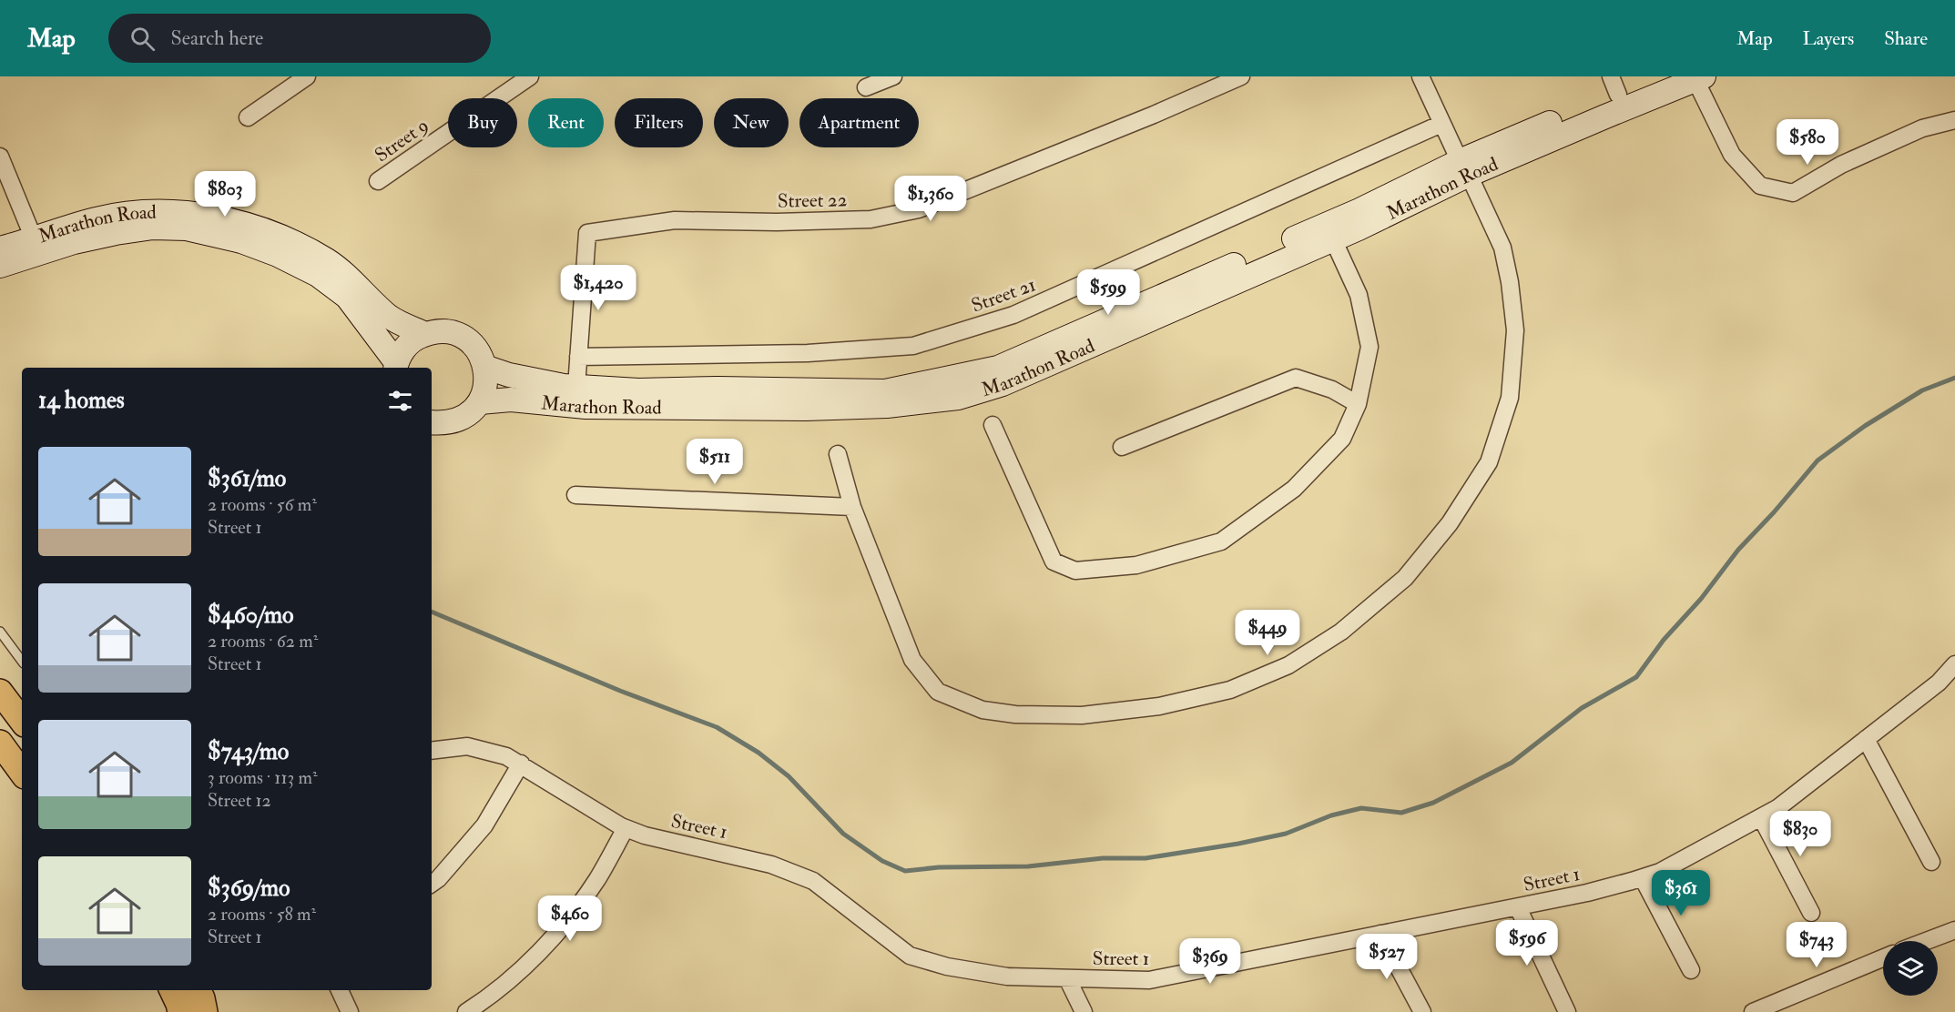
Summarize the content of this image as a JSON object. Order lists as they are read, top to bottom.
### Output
{
  "streets": {
    "main road": ["Marathon Road"],
    "street": [
      "Street 9",
      "Street 22",
      "Street 21",
      "Street 1"
    ]
  },
  "crossings": [
    ["Street 22", "Street 21"]
  ],
  "page": {
    "header": "Map",
    "search": "Search here",
    "nav": ["Map", "Layers", "Share"],
    "chip": [
      "Buy",
      "Rent",
      "Filters",
      "New",
      "Apartment"
    ],
    "price": [
      "$580",
      "$803",
      "$1,360",
      "$1,420",
      "$599",
      "$511",
      "$449",
      "$830",
      "$361",
      "$460",
      "$596",
      "$743",
      "$527",
      "$369"
    ],
    "heading": "14 homes",
    "list": [
      {
        "name": "$361/mo",
        "note": "2 rooms · 56 m² · Street 1"
      },
      {
        "name": "$460/mo",
        "note": "2 rooms · 62 m² · Street 1"
      },
      {
        "name": "$743/mo",
        "note": "3 rooms · 113 m² · Street 12"
      },
      {
        "name": "$369/mo",
        "note": "2 rooms · 58 m² · Street 1"
      }
    ]
  }
}
